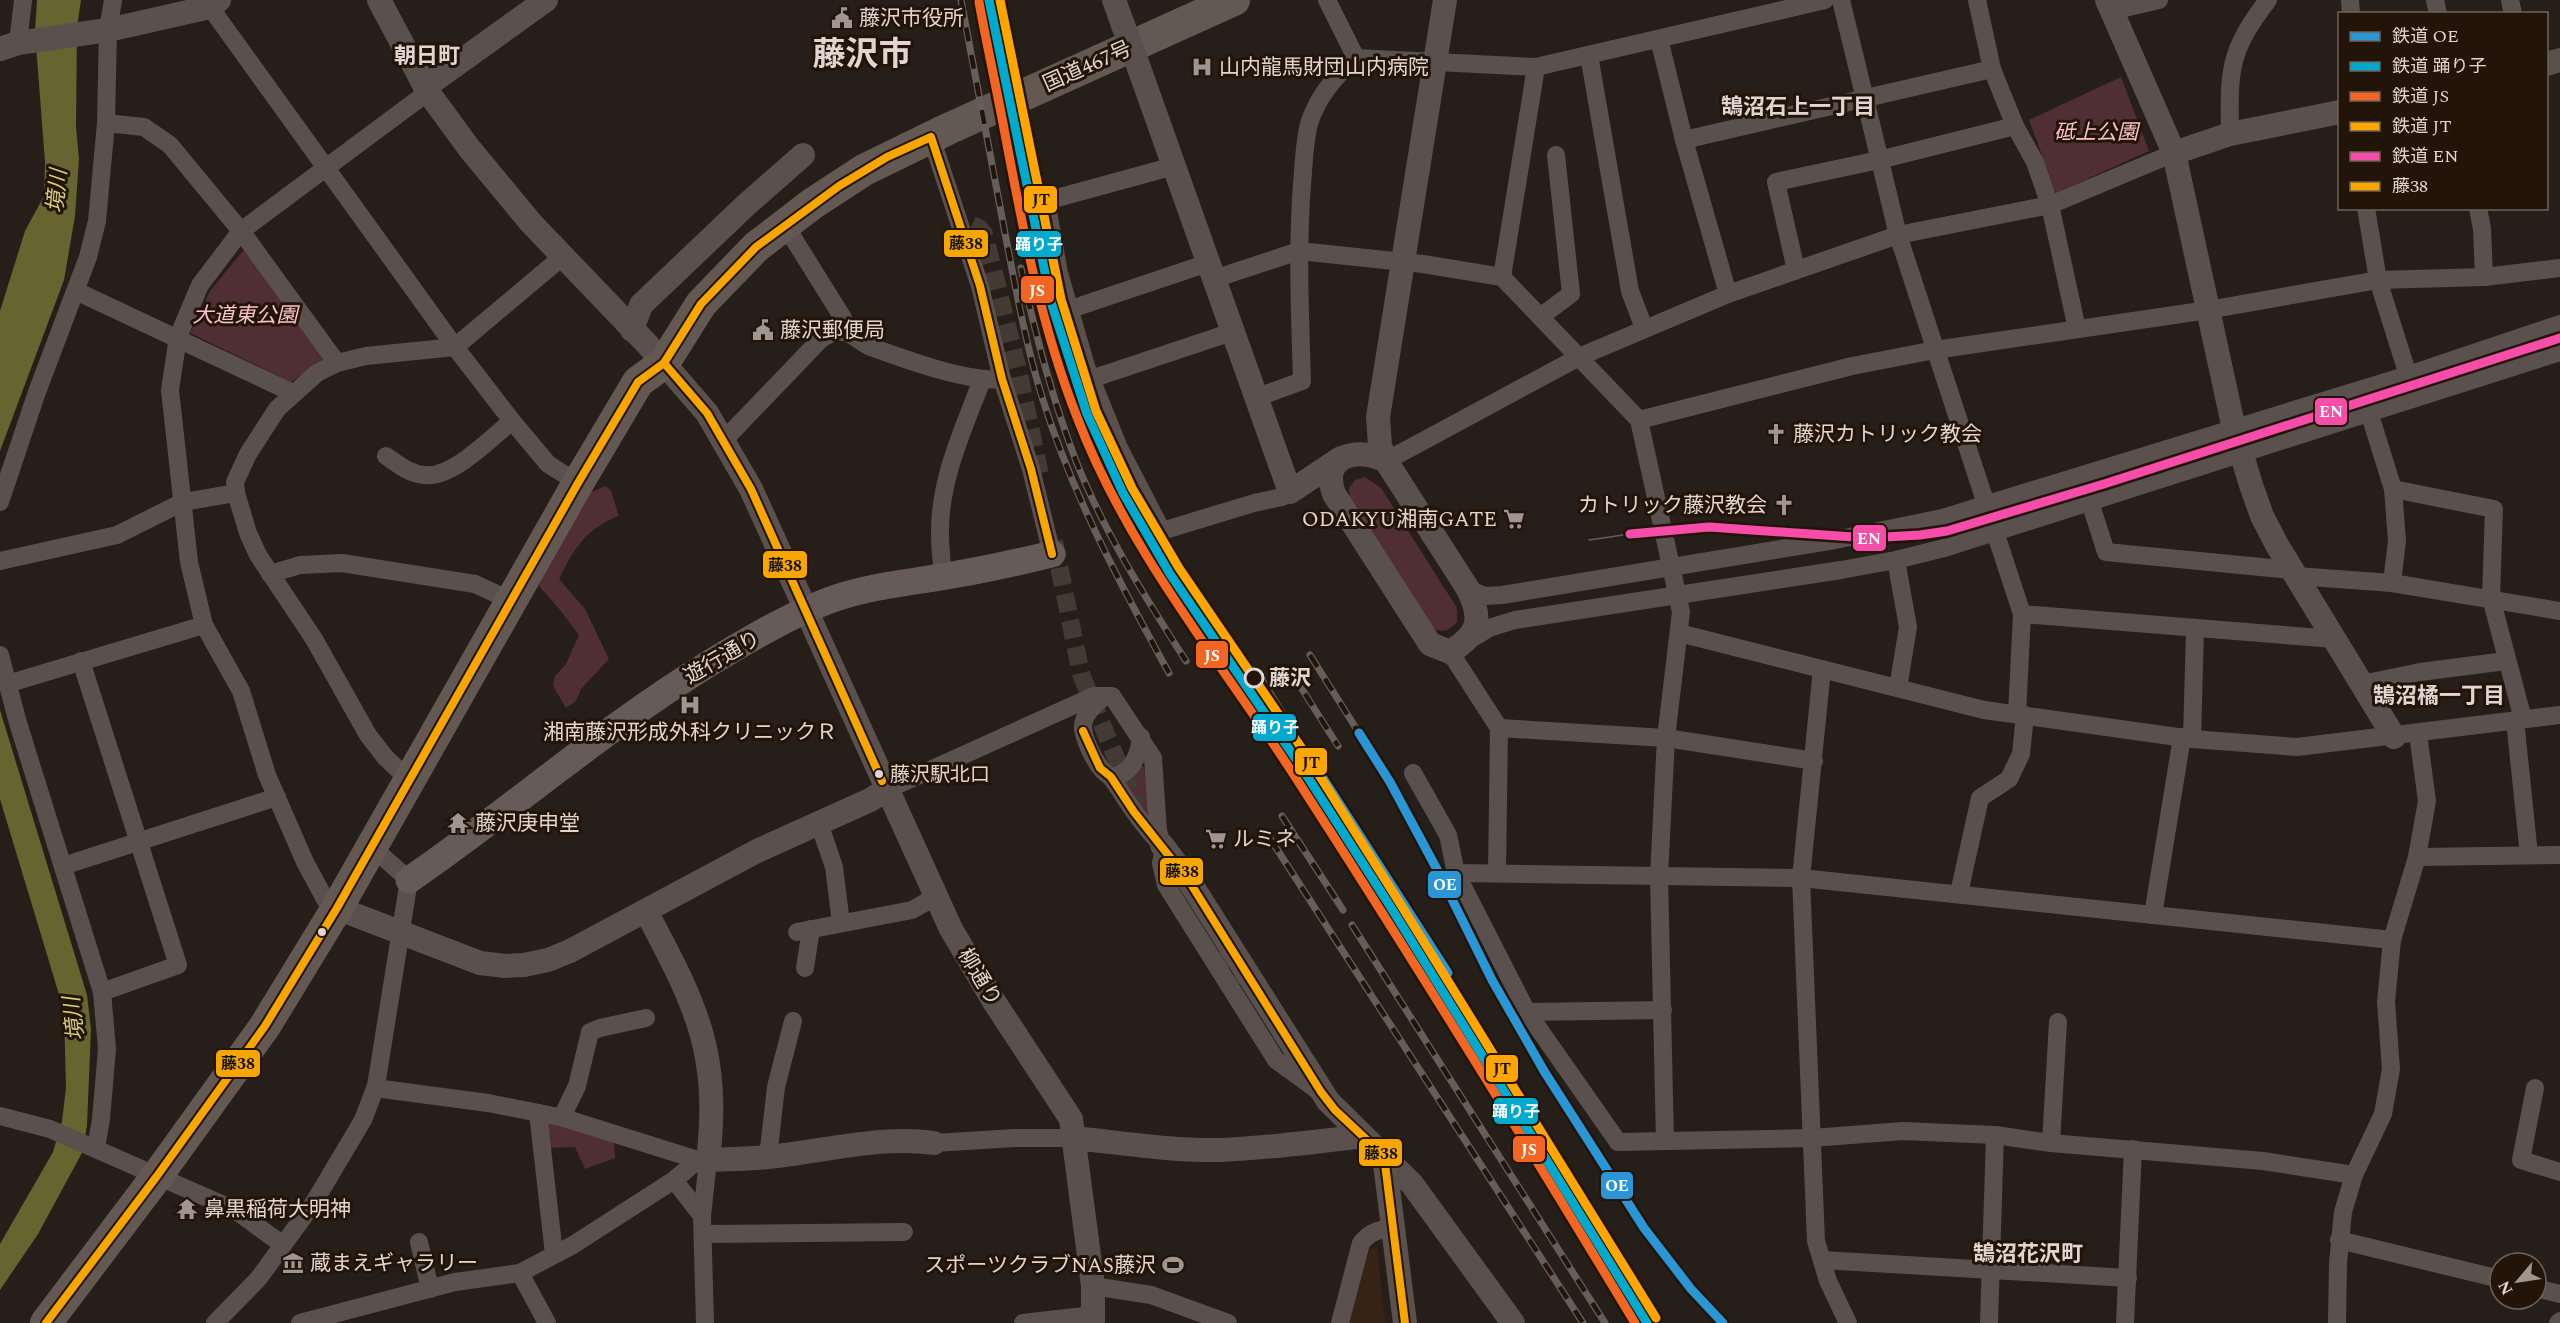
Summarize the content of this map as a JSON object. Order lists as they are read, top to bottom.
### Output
{
  "streets": {
    "highway": ["国道467号"],
    "main road": ["遊行通り"],
    "street": ["柳通り"]
  },
  "crossings": [
    ["国道467号", "柳通り"],
    ["遊行通り", "柳通り"]
  ],
  "districts": [
    "藤沢市",
    "朝日町",
    "鵠沼石上一丁目",
    "鵠沼橘一丁目",
    "鵠沼花沢町"
  ],
  "water": ["境川"],
  "parks": ["砥上公園", "大道東公園"],
  "places": {
    "public building": ["藤沢市役所", "藤沢郵便局"],
    "hospital": ["山内龍馬財団山内病院", "湘南藤沢形成外科クリニックＲ"],
    "church": ["藤沢カトリック教会", "カトリック藤沢教会"],
    "supermarket": ["ODAKYU湘南GATE", "ルミネ"],
    "other": ["藤沢", "藤沢駅北口"],
    "temple": ["藤沢庚申堂", "鼻黒稲荷大明神"],
    "museum": ["蔵まえギャラリー"],
    "sports": ["スポーツクラブNAS藤沢"]
  },
  "lines": [
    "rail line 踊り子",
    "rail line JT",
    "rail line JS",
    "transit line 藤38",
    "rail line EN",
    "rail line OE"
  ],
  "legend": [
    "鉄道 OE",
    "鉄道 踊り子",
    "鉄道 JS",
    "鉄道 JT",
    "鉄道 EN",
    "藤38"
  ],
  "north": "bottom left"
}
